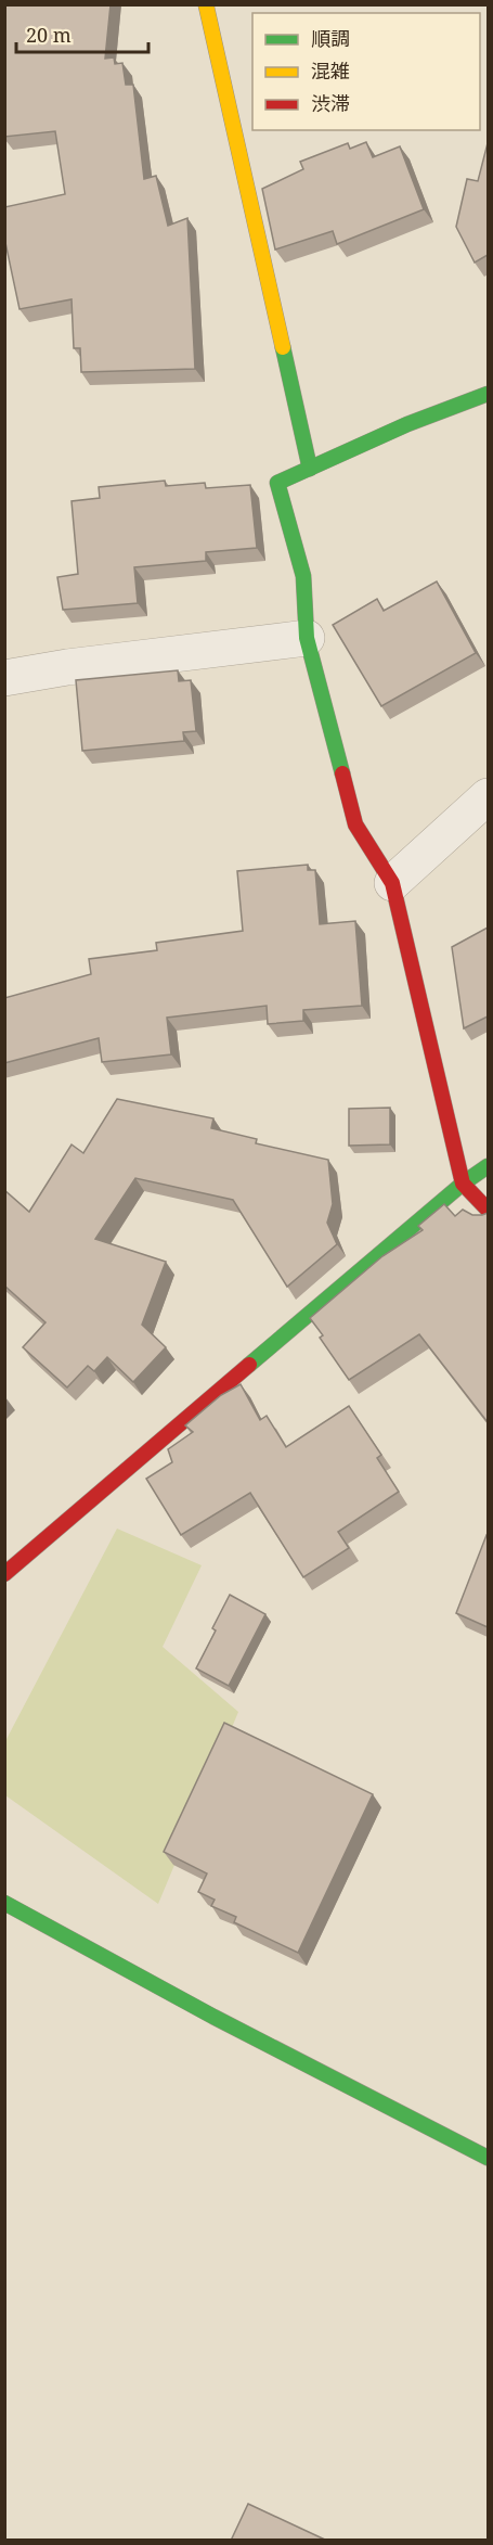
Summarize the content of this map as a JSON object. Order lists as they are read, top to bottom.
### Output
{
  "legend": ["順調", "混雑", "渋滞"],
  "scale_bar": "20 m"
}
